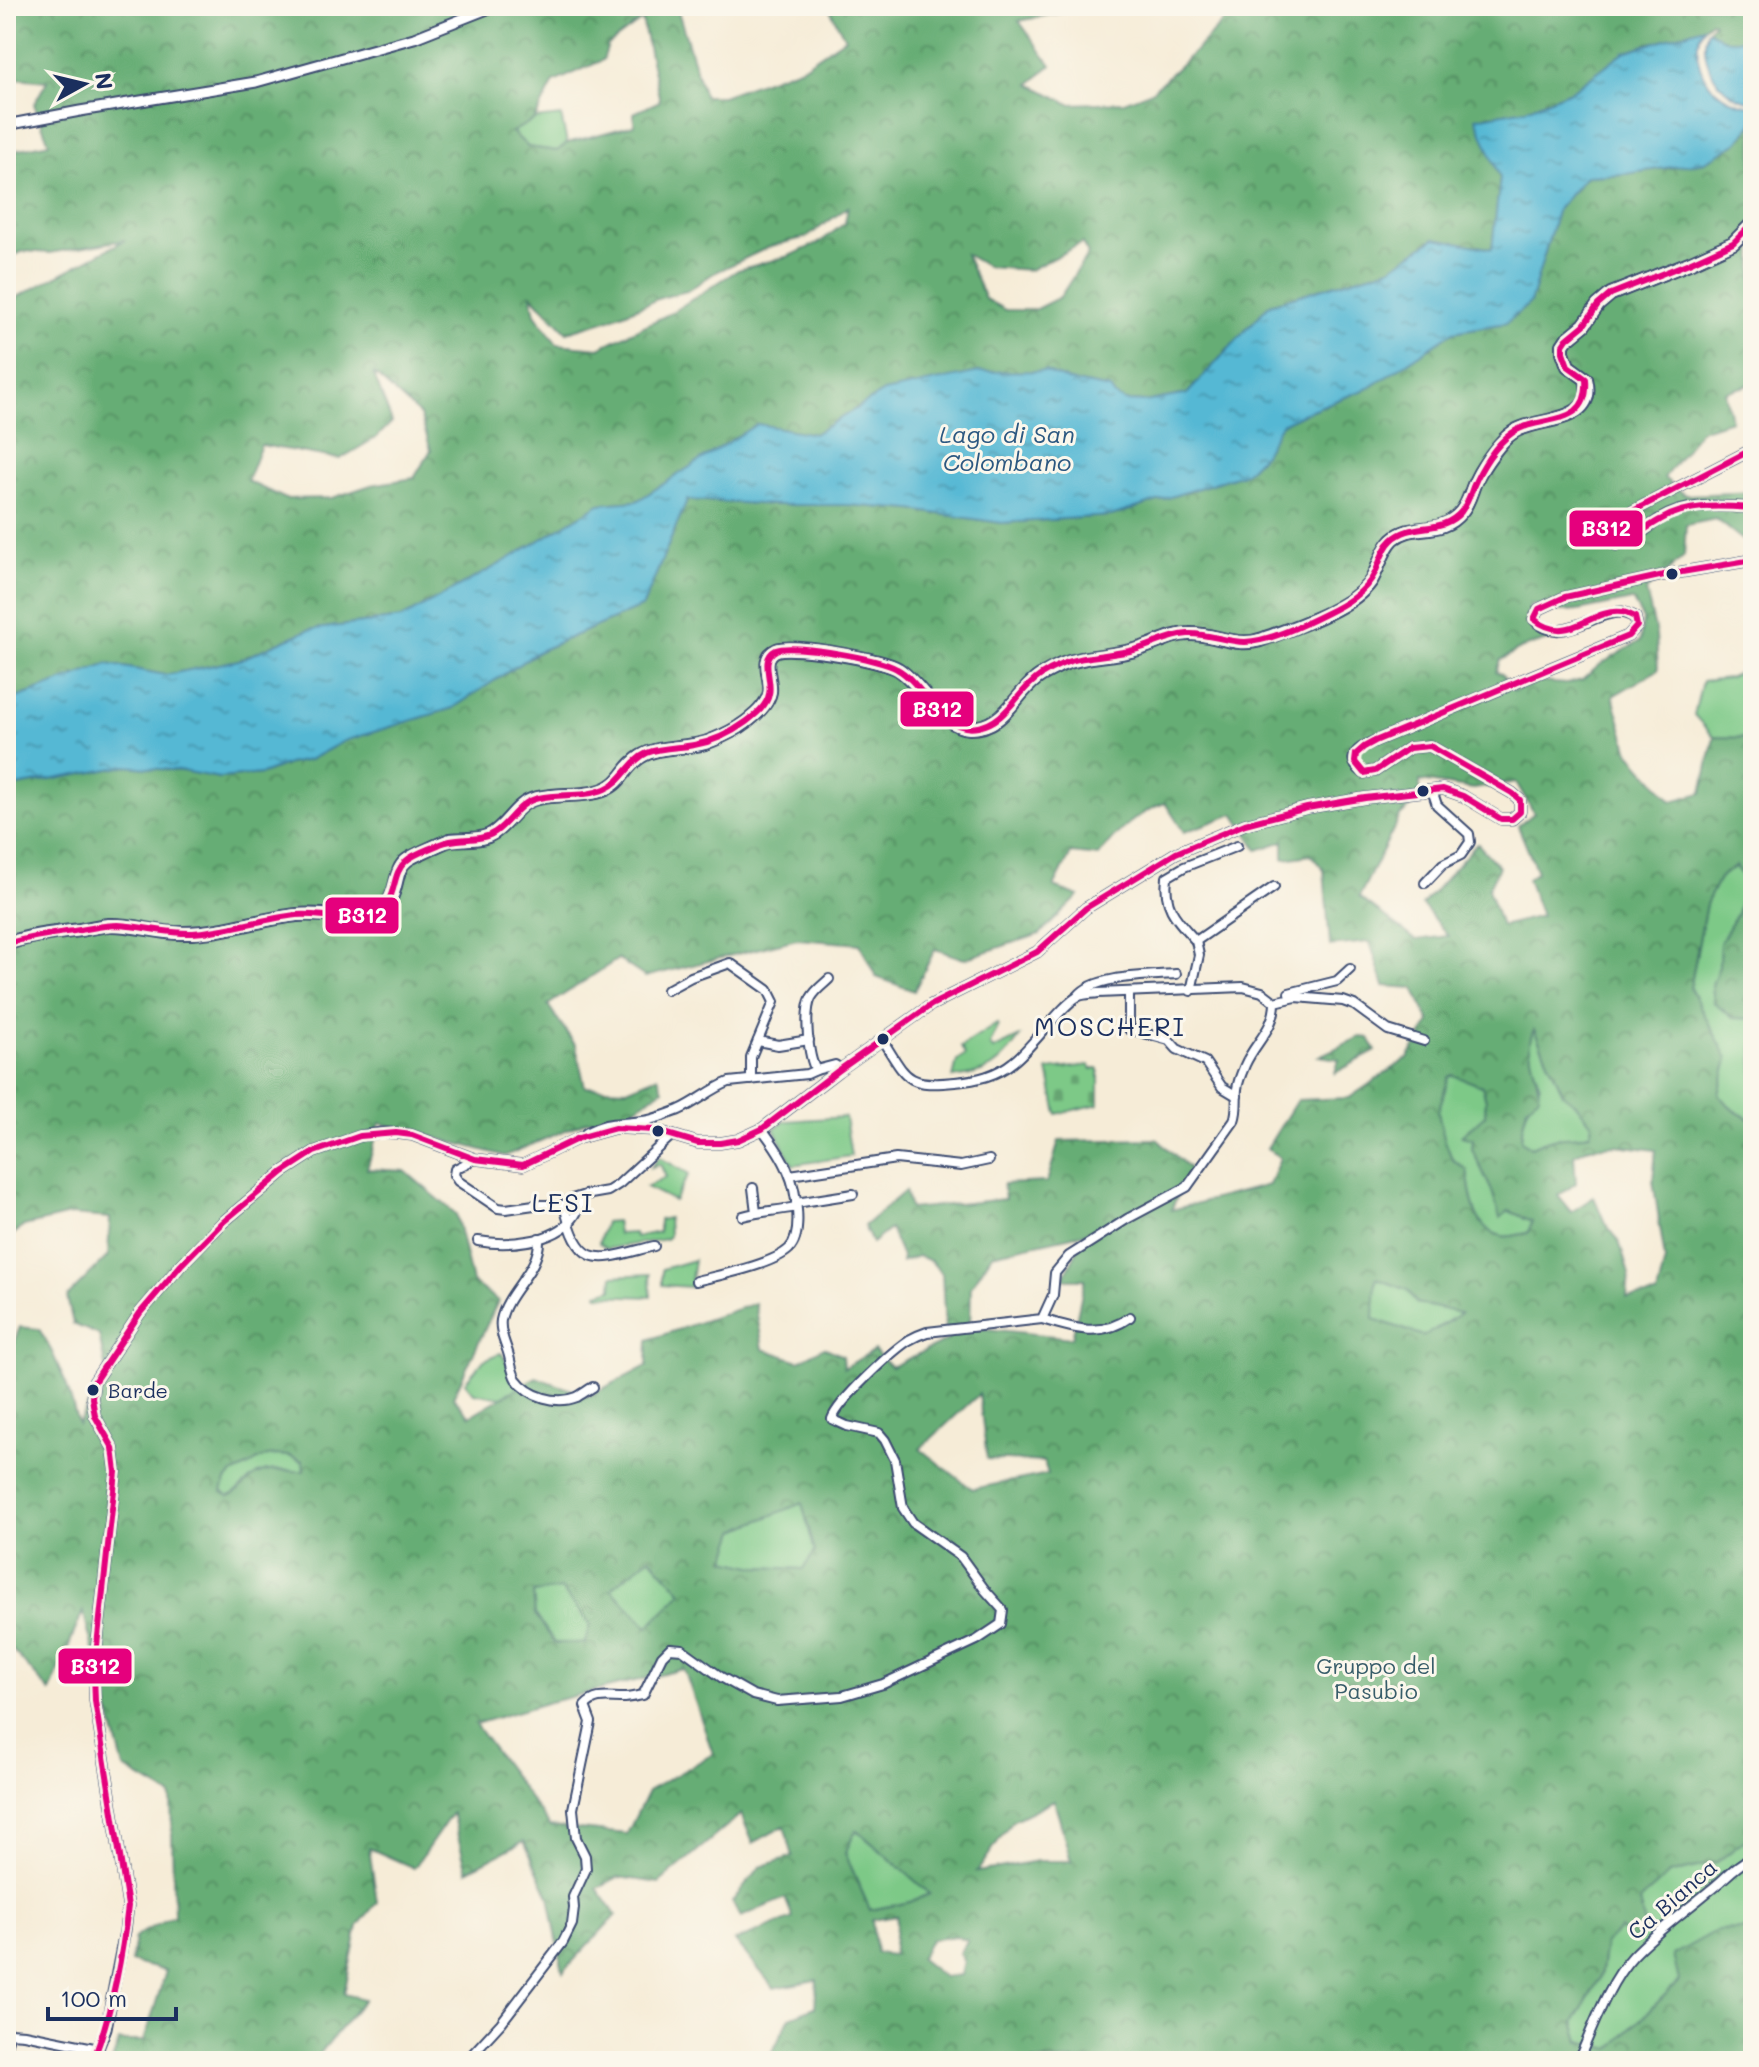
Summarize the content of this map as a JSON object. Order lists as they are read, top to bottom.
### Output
{
  "streets": {
    "street": ["Ca Bianca"]
  },
  "districts": ["MOSCHERI", "LESI"],
  "water": ["Lago di San Colombano"],
  "parks": ["Gruppo del Pasubio"],
  "places": ["Barde"],
  "lines": ["transit line B312"],
  "scale_bar": "100 m",
  "north": "right"
}
